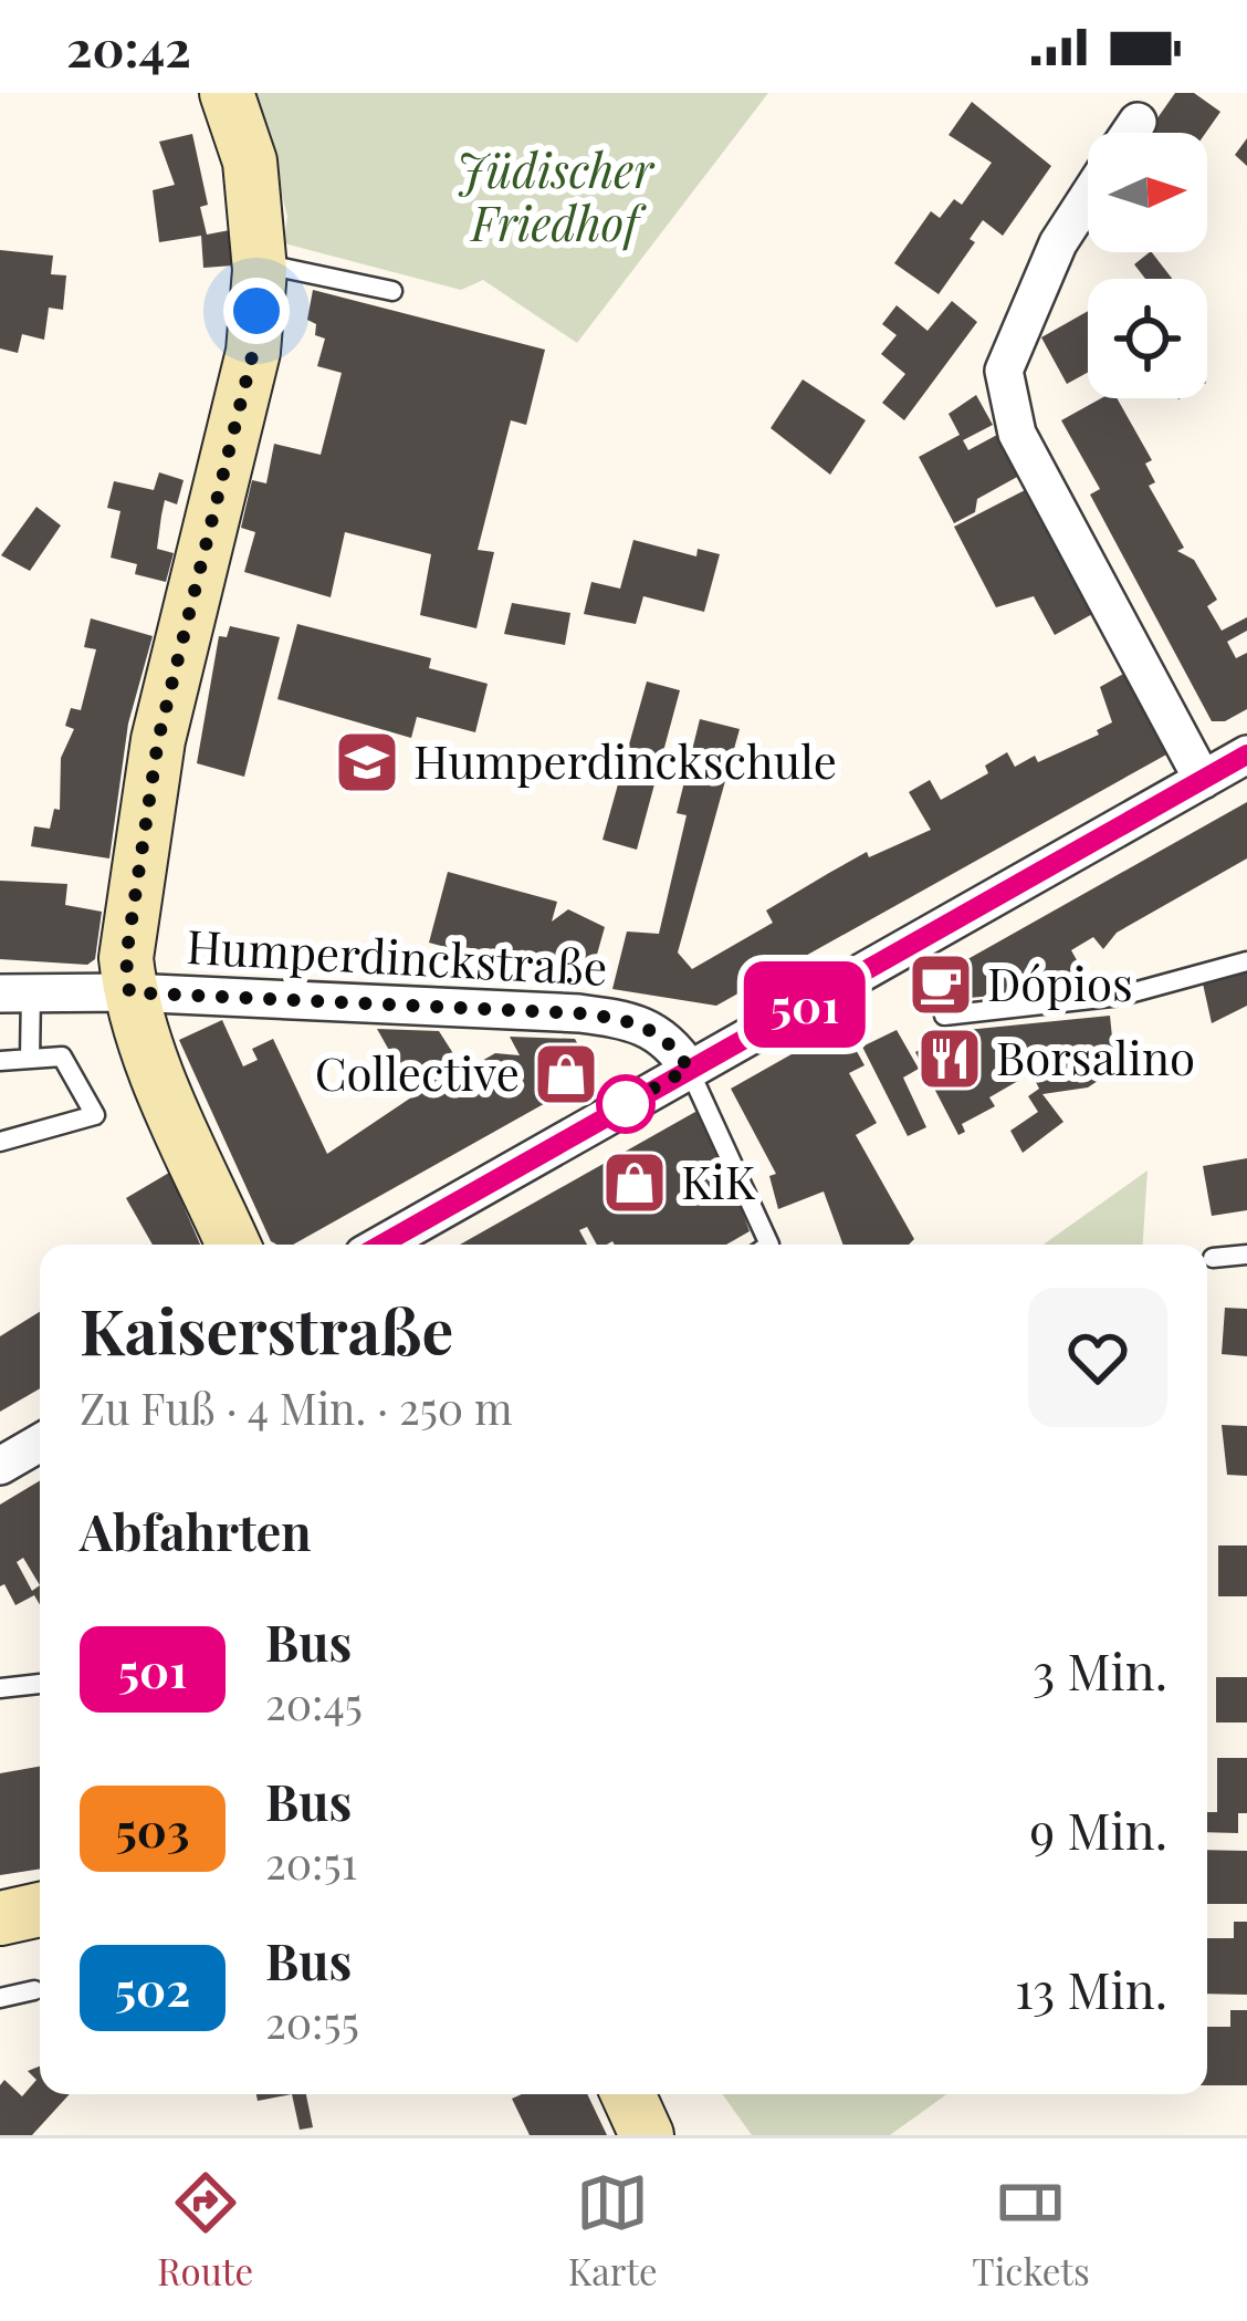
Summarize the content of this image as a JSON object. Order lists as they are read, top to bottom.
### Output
{
  "streets": {
    "street": ["Humperdinckstraße"]
  },
  "parks": ["Jüdischer Friedhof"],
  "places": {
    "school or university": ["Humperdinckschule"],
    "cafe": ["Dópios"],
    "restaurant": ["Borsalino"],
    "shop": ["Collective", "KiK"]
  },
  "lines": ["bus line 501"],
  "north": "right",
  "page": {
    "status": "20:42",
    "on_map": "501",
    "heading": [
      ["Kaiserstraße", "Zu Fuß · 4 Min. · 250 m"],
      "Abfahrten"
    ],
    "list": [
      {
        "mark": "501",
        "name": "Bus",
        "note": "20:45",
        "value": "3 Min."
      },
      {
        "mark": "503",
        "name": "Bus",
        "note": "20:51",
        "value": "9 Min."
      },
      {
        "mark": "502",
        "name": "Bus",
        "note": "20:55",
        "value": "13 Min."
      }
    ],
    "tabs": ["Route", "Karte", "Tickets"]
  }
}
